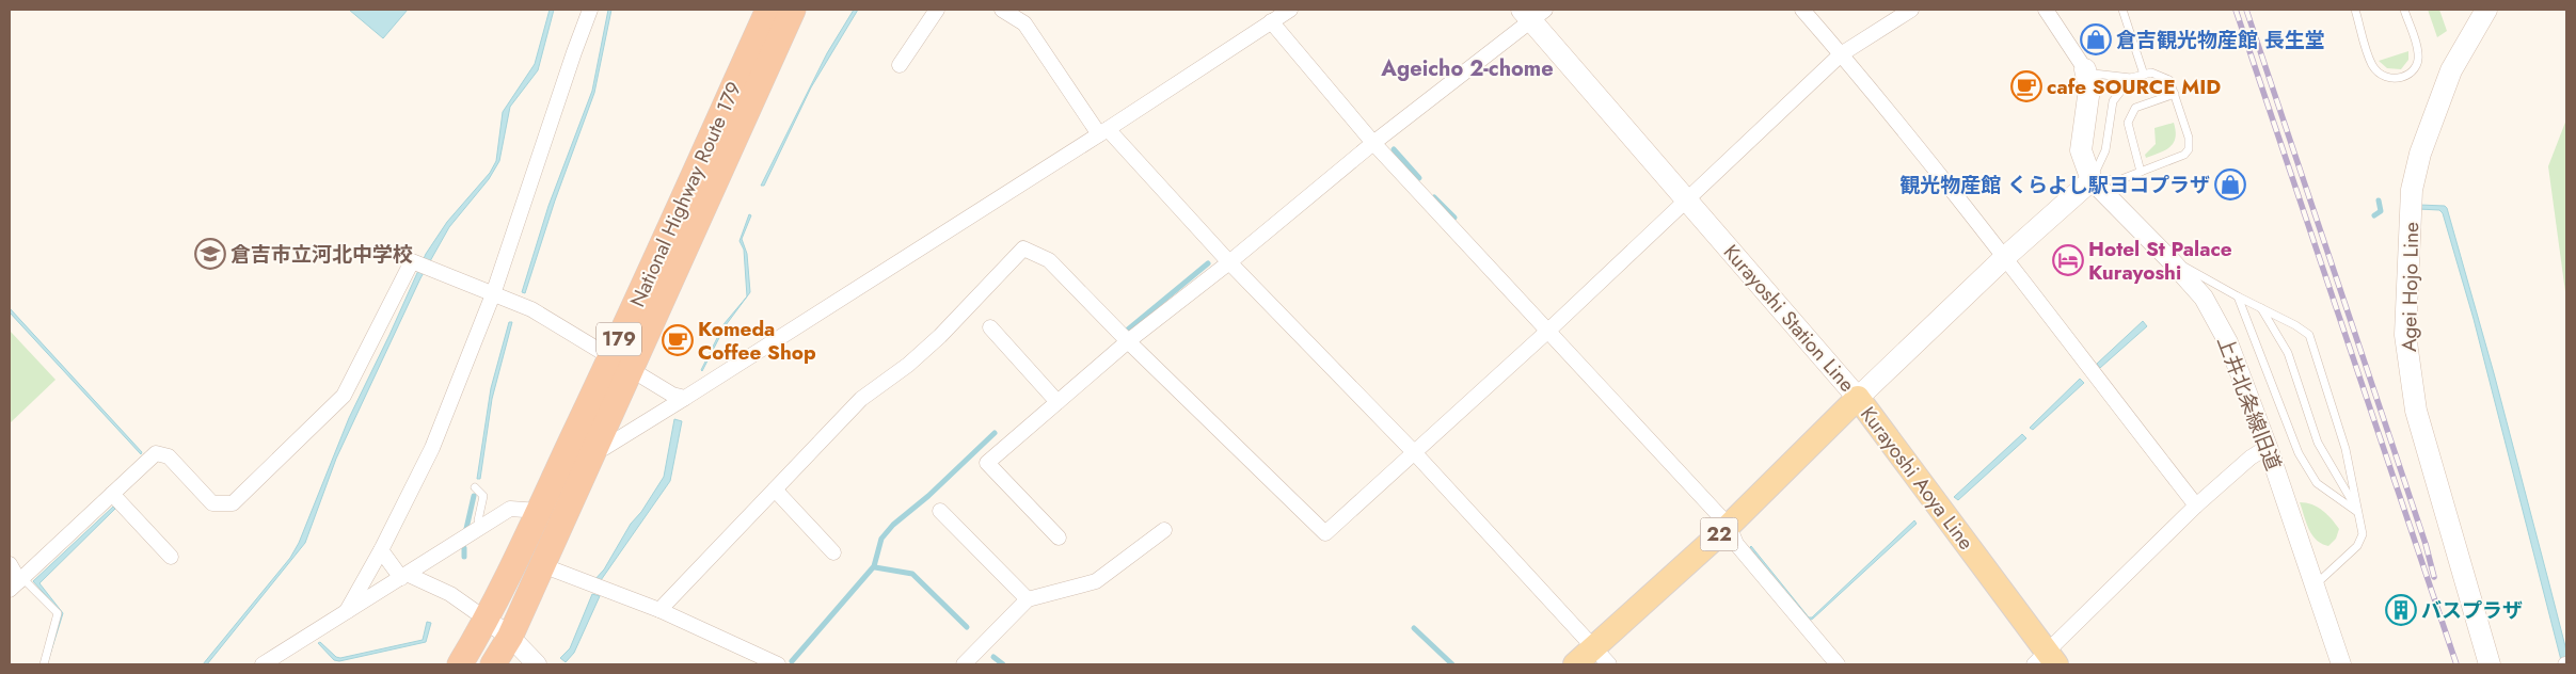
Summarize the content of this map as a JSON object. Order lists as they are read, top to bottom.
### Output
{
  "streets": {
    "highway": ["National Highway Route 179", "179"],
    "main road": [
      "Agei Hojo Line",
      "Kurayoshi Station Line",
      "Kurayoshi Aoya Line",
      "22"
    ],
    "street": ["上井北条線旧道"]
  },
  "crossings": [
    ["Kurayoshi Station Line", "上井北条線旧道"],
    ["Kurayoshi Station Line", "Kurayoshi Aoya Line"]
  ],
  "districts": ["Ageicho 2-chome"],
  "places": {
    "shop": ["倉吉観光物産館 長生堂", "観光物産館 くらよし駅ヨコプラザ"],
    "cafe": ["cafe SOURCE MID", "Komeda Coffee Shop"],
    "school or university": ["倉吉市立河北中学校"],
    "hotel": ["Hotel St Palace Kurayoshi"],
    "building": ["バスプラザ"]
  }
}
